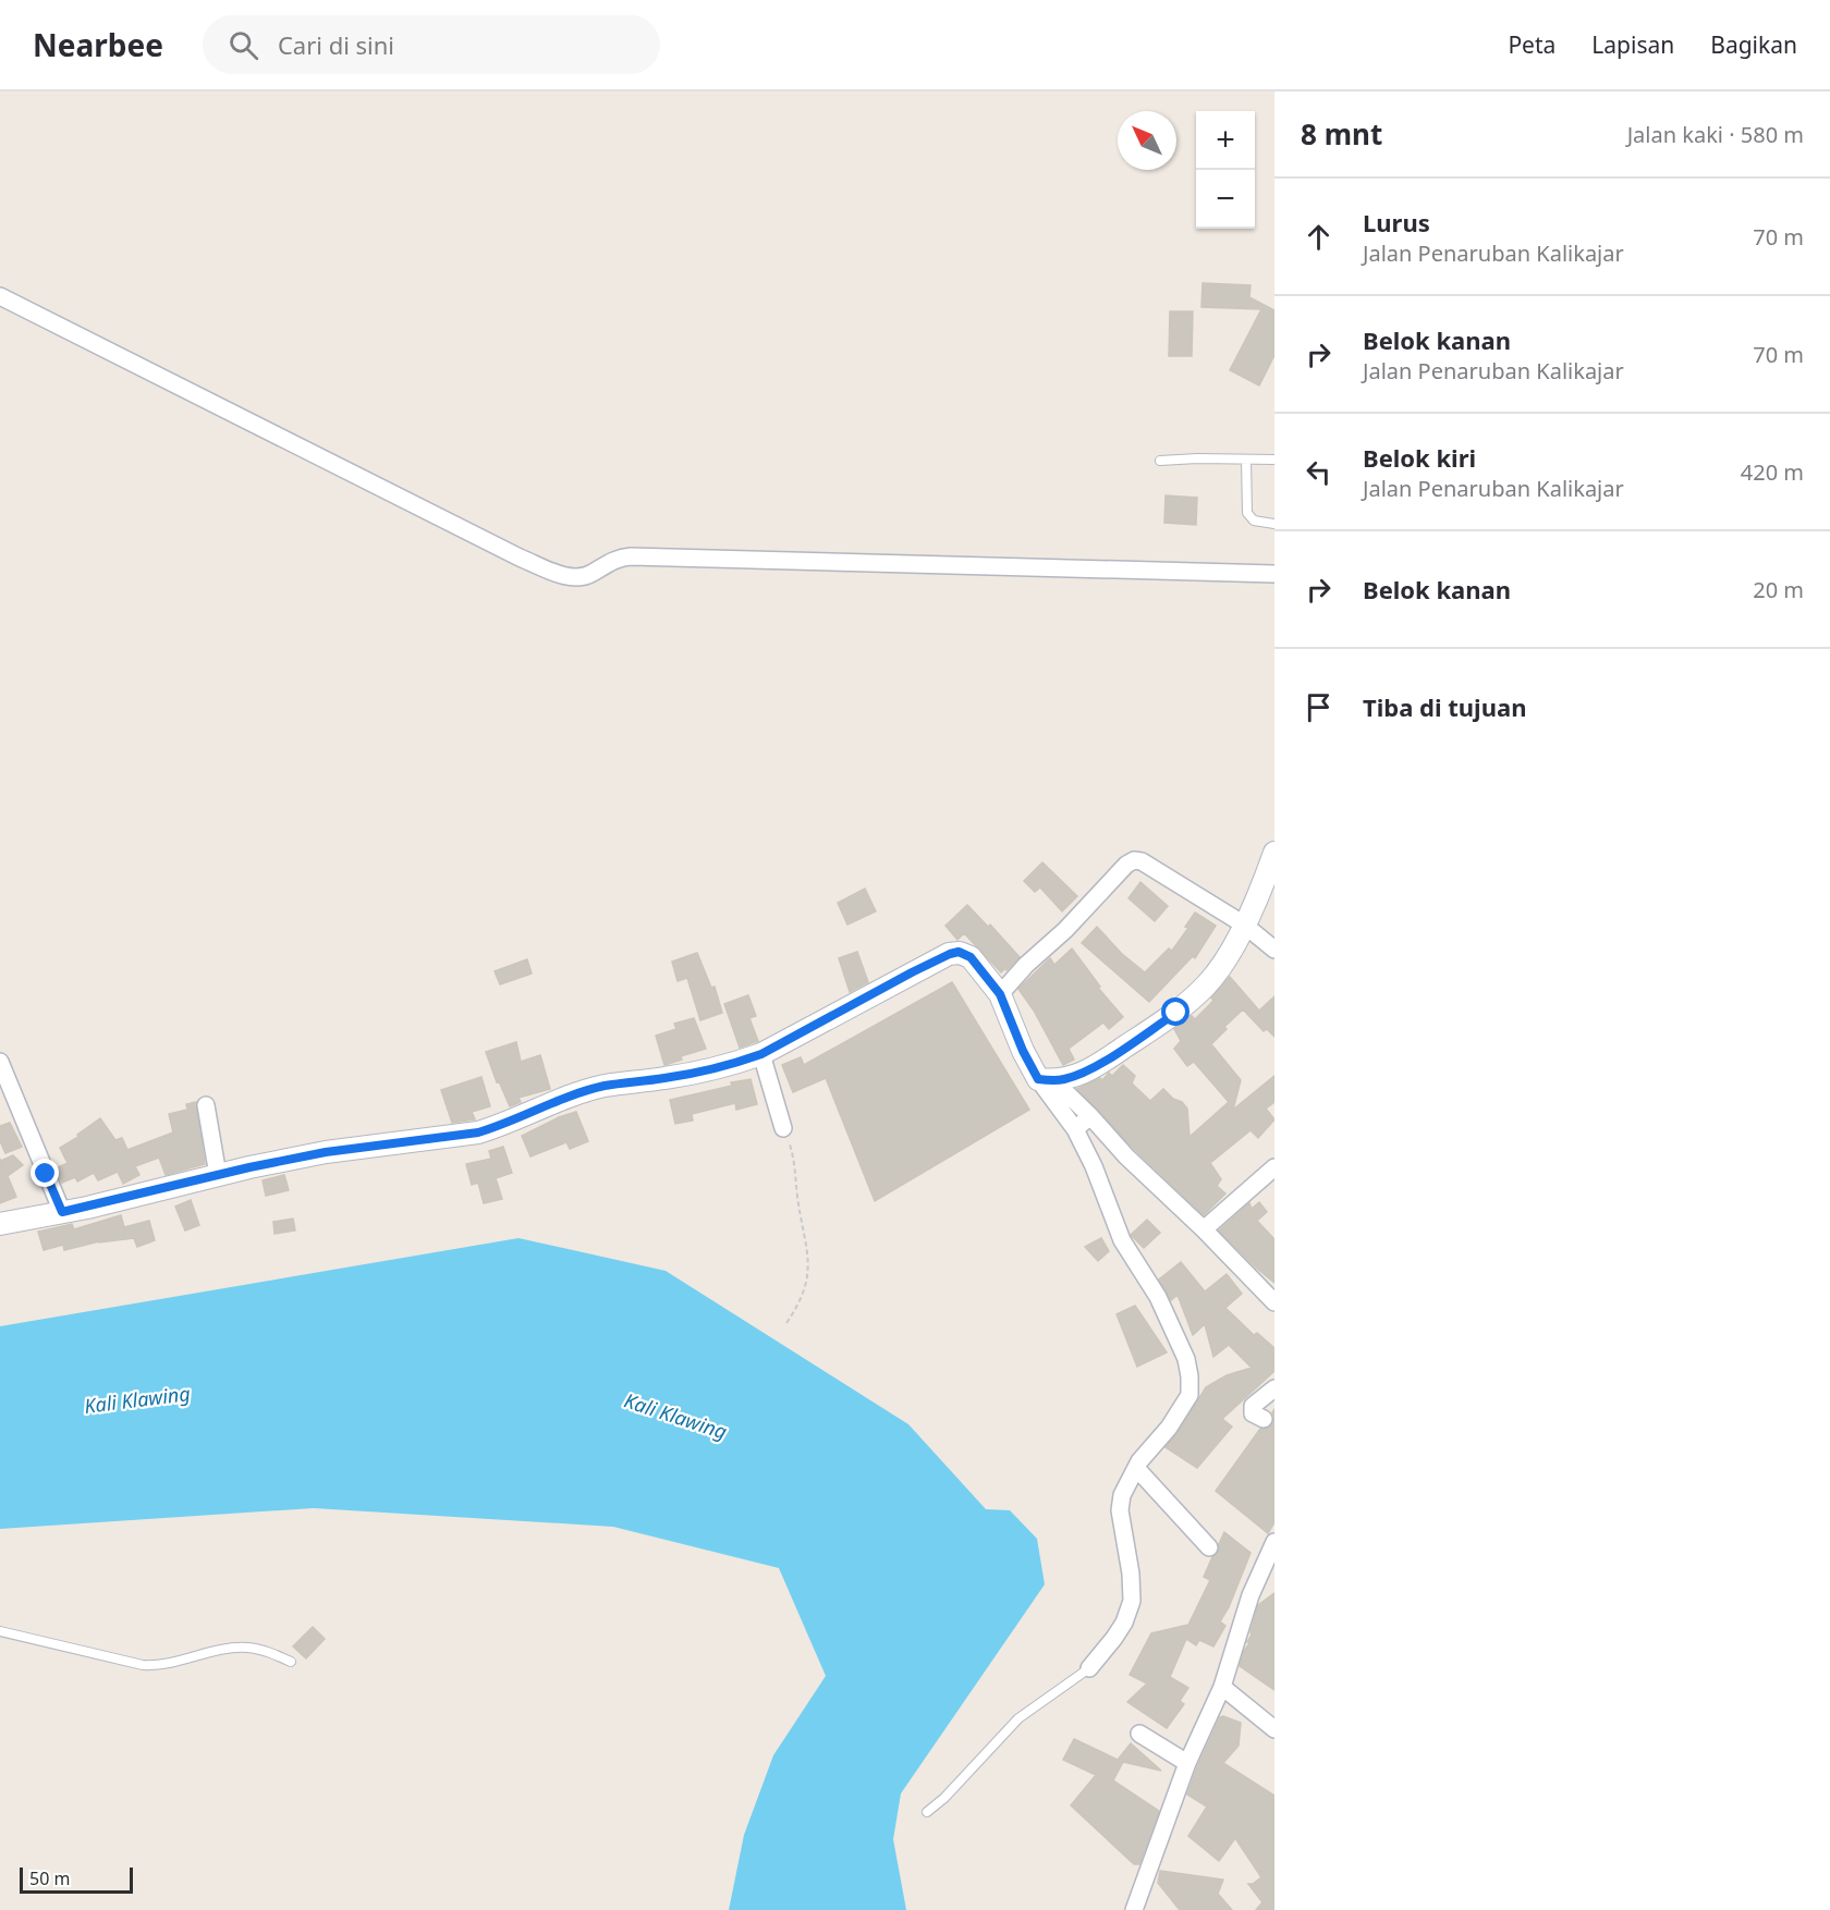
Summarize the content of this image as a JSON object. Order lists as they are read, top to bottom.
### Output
{
  "water": ["Kali Klawing"],
  "scale_bar": "50 m",
  "north": "top left",
  "page": {
    "header": "Nearbee",
    "search": "Cari di sini",
    "nav": ["Peta", "Lapisan", "Bagikan"],
    "heading": ["8 mnt", "Jalan kaki · 580 m"],
    "map_buttons": ["+", "−"],
    "list": [
      ["Lurus", "Jalan Penaruban Kalikajar", "70 m"],
      ["Belok kanan", "Jalan Penaruban Kalikajar", "70 m"],
      ["Belok kiri", "Jalan Penaruban Kalikajar", "420 m"],
      ["Belok kanan", "20 m"],
      "Tiba di tujuan"
    ],
    "scale": "50 m"
  }
}
